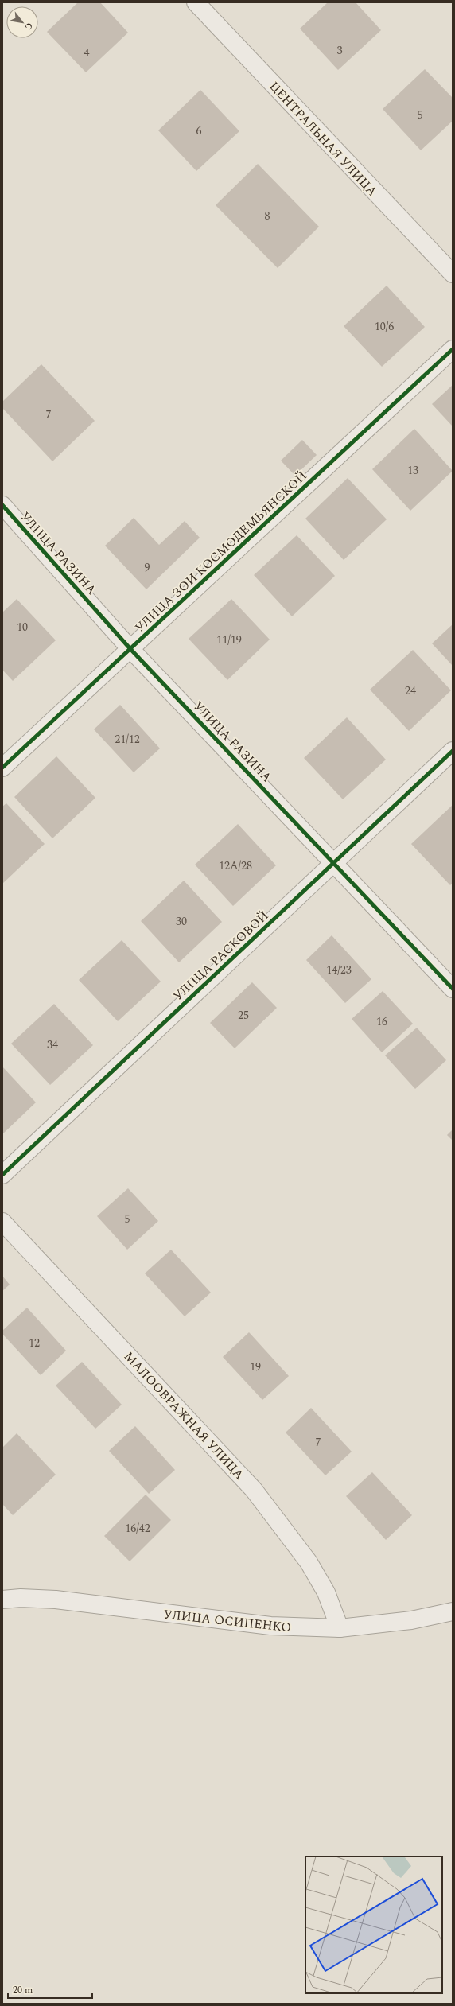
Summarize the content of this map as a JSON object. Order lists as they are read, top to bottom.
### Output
{
  "streets": {
    "street": [
      "ЦЕНТРАЛЬНАЯ УЛИЦА",
      "УЛИЦА ЗОИ КОСМОДЕМЬЯНСКОЙ",
      "УЛИЦА РАЗИНА",
      "УЛИЦА РАСКОВОЙ",
      "МАЛООВРАЖНАЯ УЛИЦА",
      "УЛИЦА ОСИПЕНКО"
    ]
  },
  "crossings": [
    ["УЛИЦА ЗОИ КОСМОДЕМЬЯНСКОЙ", "УЛИЦА РАЗИНА"],
    ["УЛИЦА РАЗИНА", "УЛИЦА РАСКОВОЙ"],
    ["МАЛООВРАЖНАЯ УЛИЦА", "УЛИЦА ОСИПЕНКО"]
  ],
  "house_numbers": [
    "3",
    "4",
    "5",
    "6",
    "8",
    "10/6",
    "7",
    "13",
    "9",
    "10",
    "11/19",
    "24",
    "21/12",
    "12А/28",
    "30",
    "14/23",
    "25",
    "16",
    "34",
    "5",
    "12",
    "19",
    "7",
    "16/42"
  ],
  "scale_bar": "20 m",
  "north": "bottom right"
}
